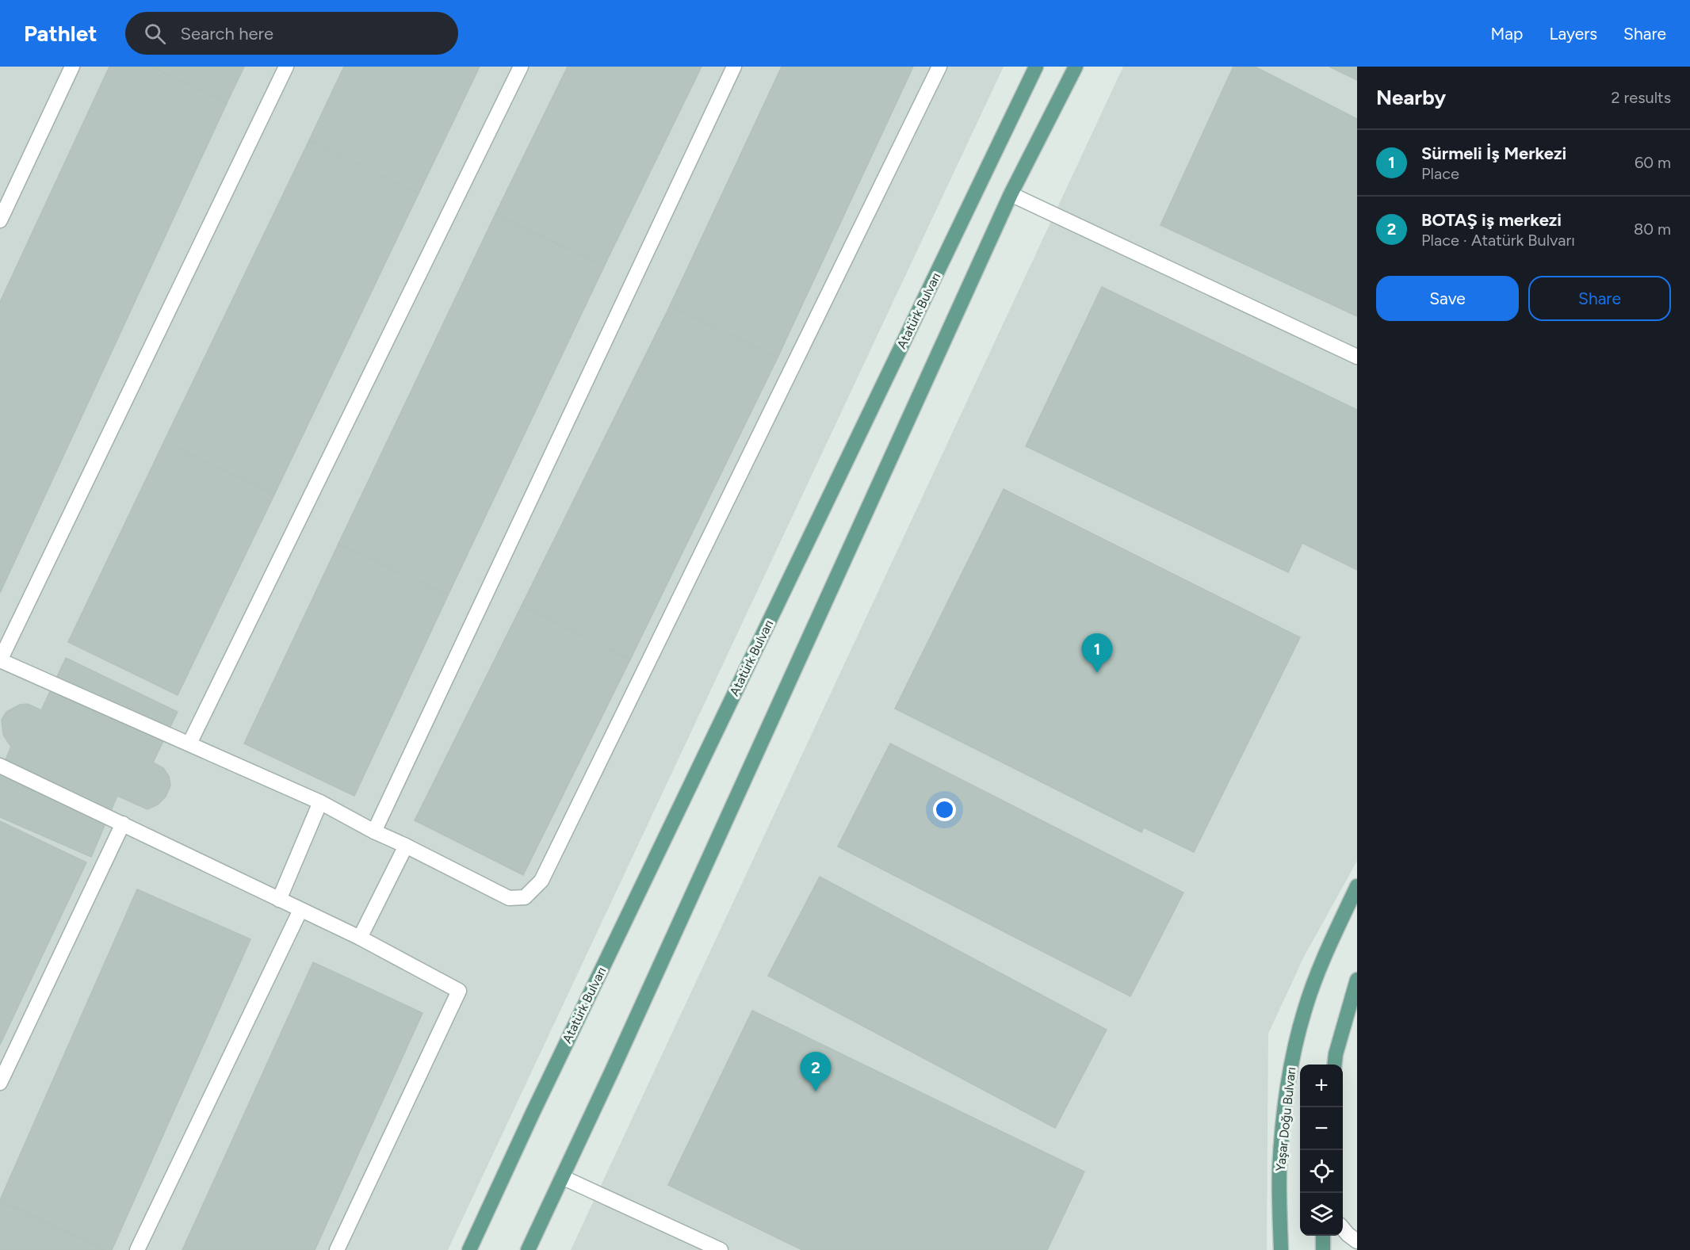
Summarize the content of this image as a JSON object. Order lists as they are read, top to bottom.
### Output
{
  "streets": {
    "main road": ["Atatürk Bulvarı", "Yaşar Doğu Bulvarı"]
  },
  "page": {
    "header": "Pathlet",
    "search": "Search here",
    "nav": ["Map", "Layers", "Share"],
    "heading": ["Nearby", "2 results"],
    "list": [
      {
        "mark": "1",
        "name": "Sürmeli İş Merkezi",
        "note": "Place",
        "value": "60 m"
      },
      {
        "mark": "2",
        "name": "BOTAŞ iş merkezi",
        "note": "Place · Atatürk Bulvarı",
        "value": "80 m"
      }
    ],
    "buttons": ["Save", "Share"],
    "pins": ["1", "2"],
    "map_buttons": ["+", "−"]
  }
}
